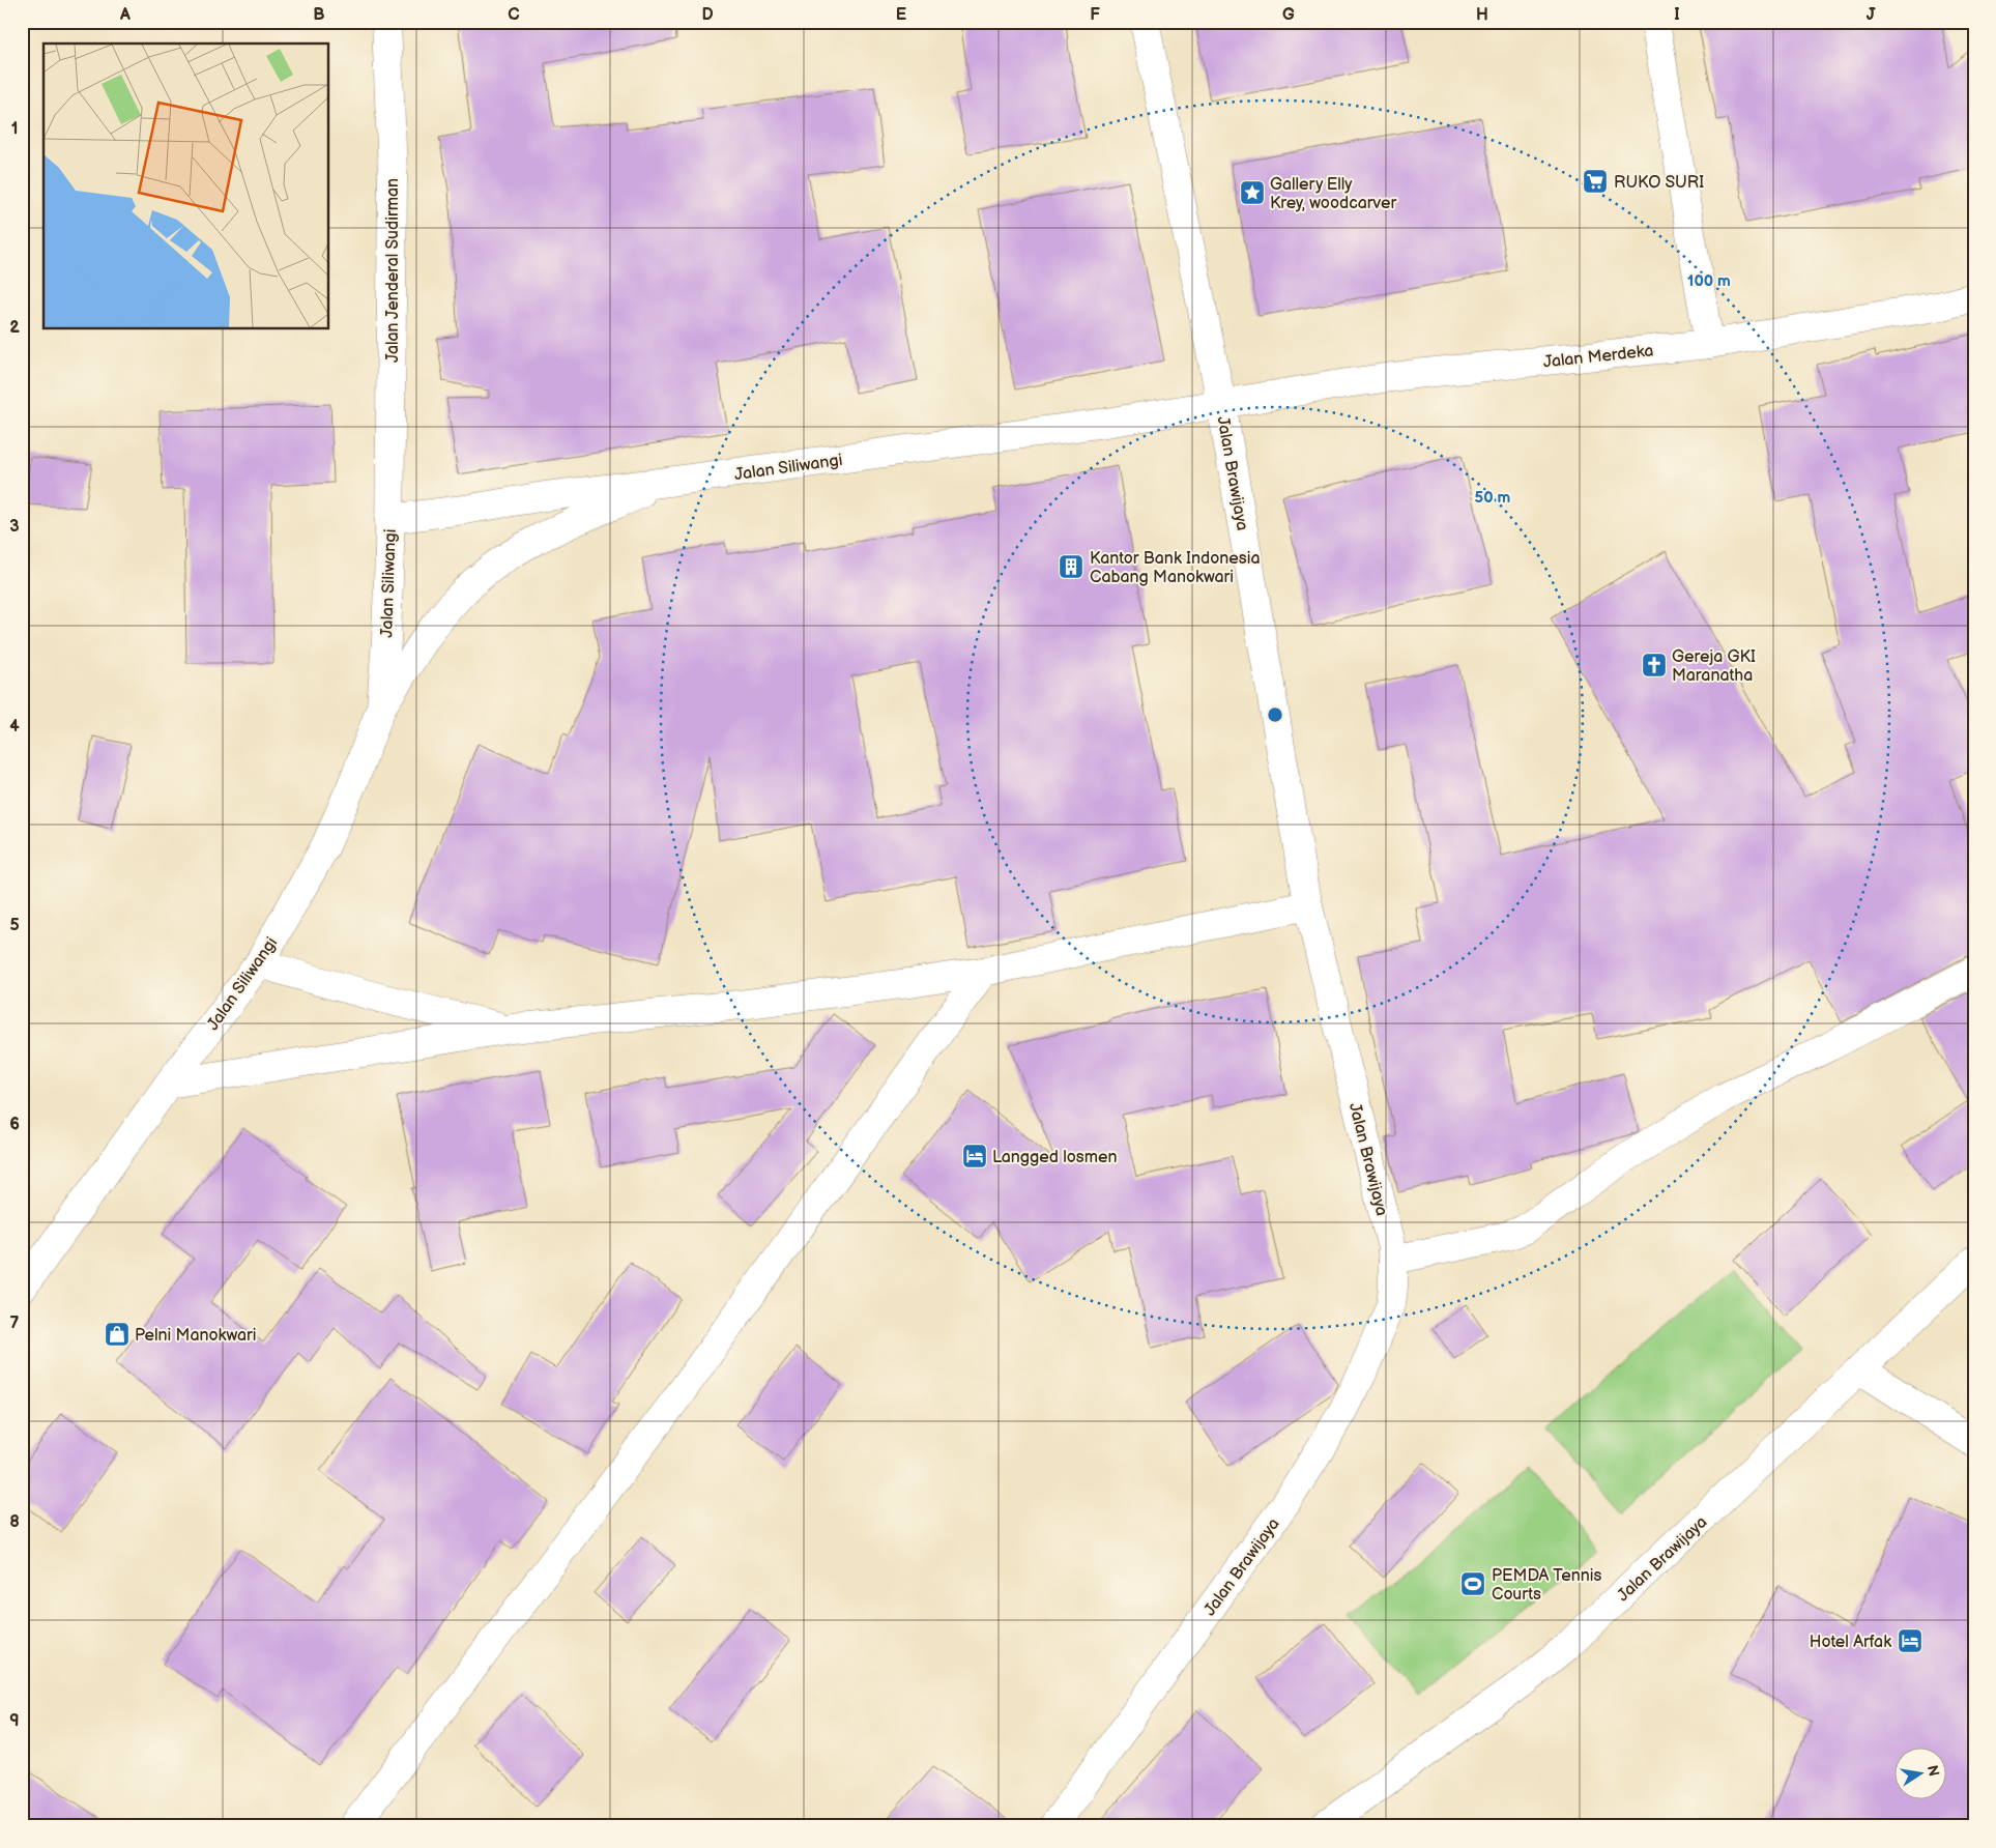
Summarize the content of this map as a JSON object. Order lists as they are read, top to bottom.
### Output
{
  "streets": {
    "main road": [
      "Jalan Jenderal Sudirman",
      "Jalan Merdeka",
      "Jalan Siliwangi",
      "Jalan Brawijaya"
    ]
  },
  "crossings": [
    ["Jalan Jenderal Sudirman", "Jalan Siliwangi"],
    ["Jalan Merdeka", "Jalan Siliwangi"],
    ["Jalan Merdeka", "Jalan Brawijaya"],
    ["Jalan Siliwangi", "Jalan Brawijaya"]
  ],
  "places": {
    "supermarket": ["RUKO SURI"],
    "place": ["Gallery Elly Krey, woodcarver"],
    "building": ["Kantor Bank Indonesia Cabang Manokwari"],
    "church": ["Gereja GKI Maranatha"],
    "hotel": ["Langged losmen", "Hotel Arfak"],
    "shop": ["Pelni Manokwari"],
    "sports": ["PEMDA Tennis Courts"]
  },
  "north": "right",
  "grid": {
    "columns": [
      "A",
      "B",
      "C",
      "D",
      "E",
      "F",
      "G",
      "H",
      "I",
      "J"
    ],
    "rows": [
      "1",
      "2",
      "3",
      "4",
      "5",
      "6",
      "7",
      "8",
      "9"
    ]
  },
  "rings": ["100 m", "50 m"]
}
